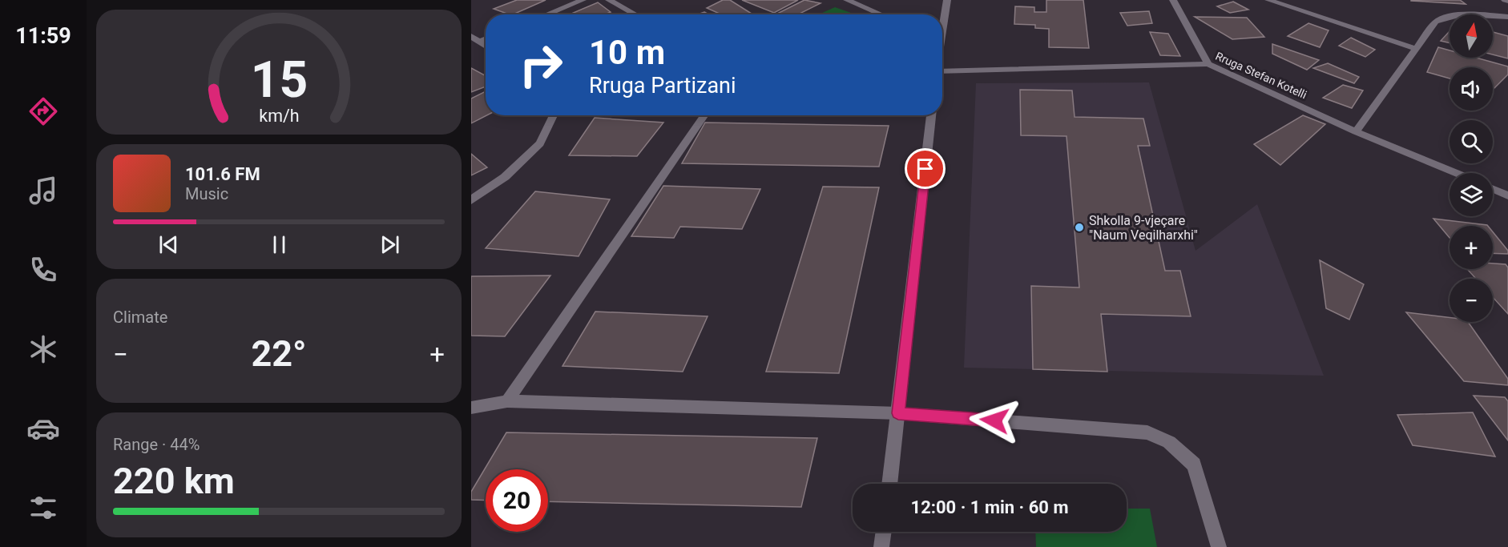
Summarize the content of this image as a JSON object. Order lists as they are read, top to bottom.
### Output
{
  "streets": {
    "street": ["Rruga Stefan Kotelli"]
  },
  "places": ["Shkolla 9-vjeçare \"Naum Veqilharxhi\""],
  "north": "top",
  "page": {
    "tabs": "11:59",
    "map_buttons": ["+", "−"],
    "turn": ["10 m", "Rruga Partizani"],
    "song": ["101.6 FM", "Music"],
    "tile": [
      "Climate",
      ["Range · 44%", "220 km"]
    ],
    "heat": ["−", "22°", "+"],
    "limit": "20",
    "trip": "12:00 · 1 min · 60 m",
    "gauge": ["15", "km/h"]
  }
}
